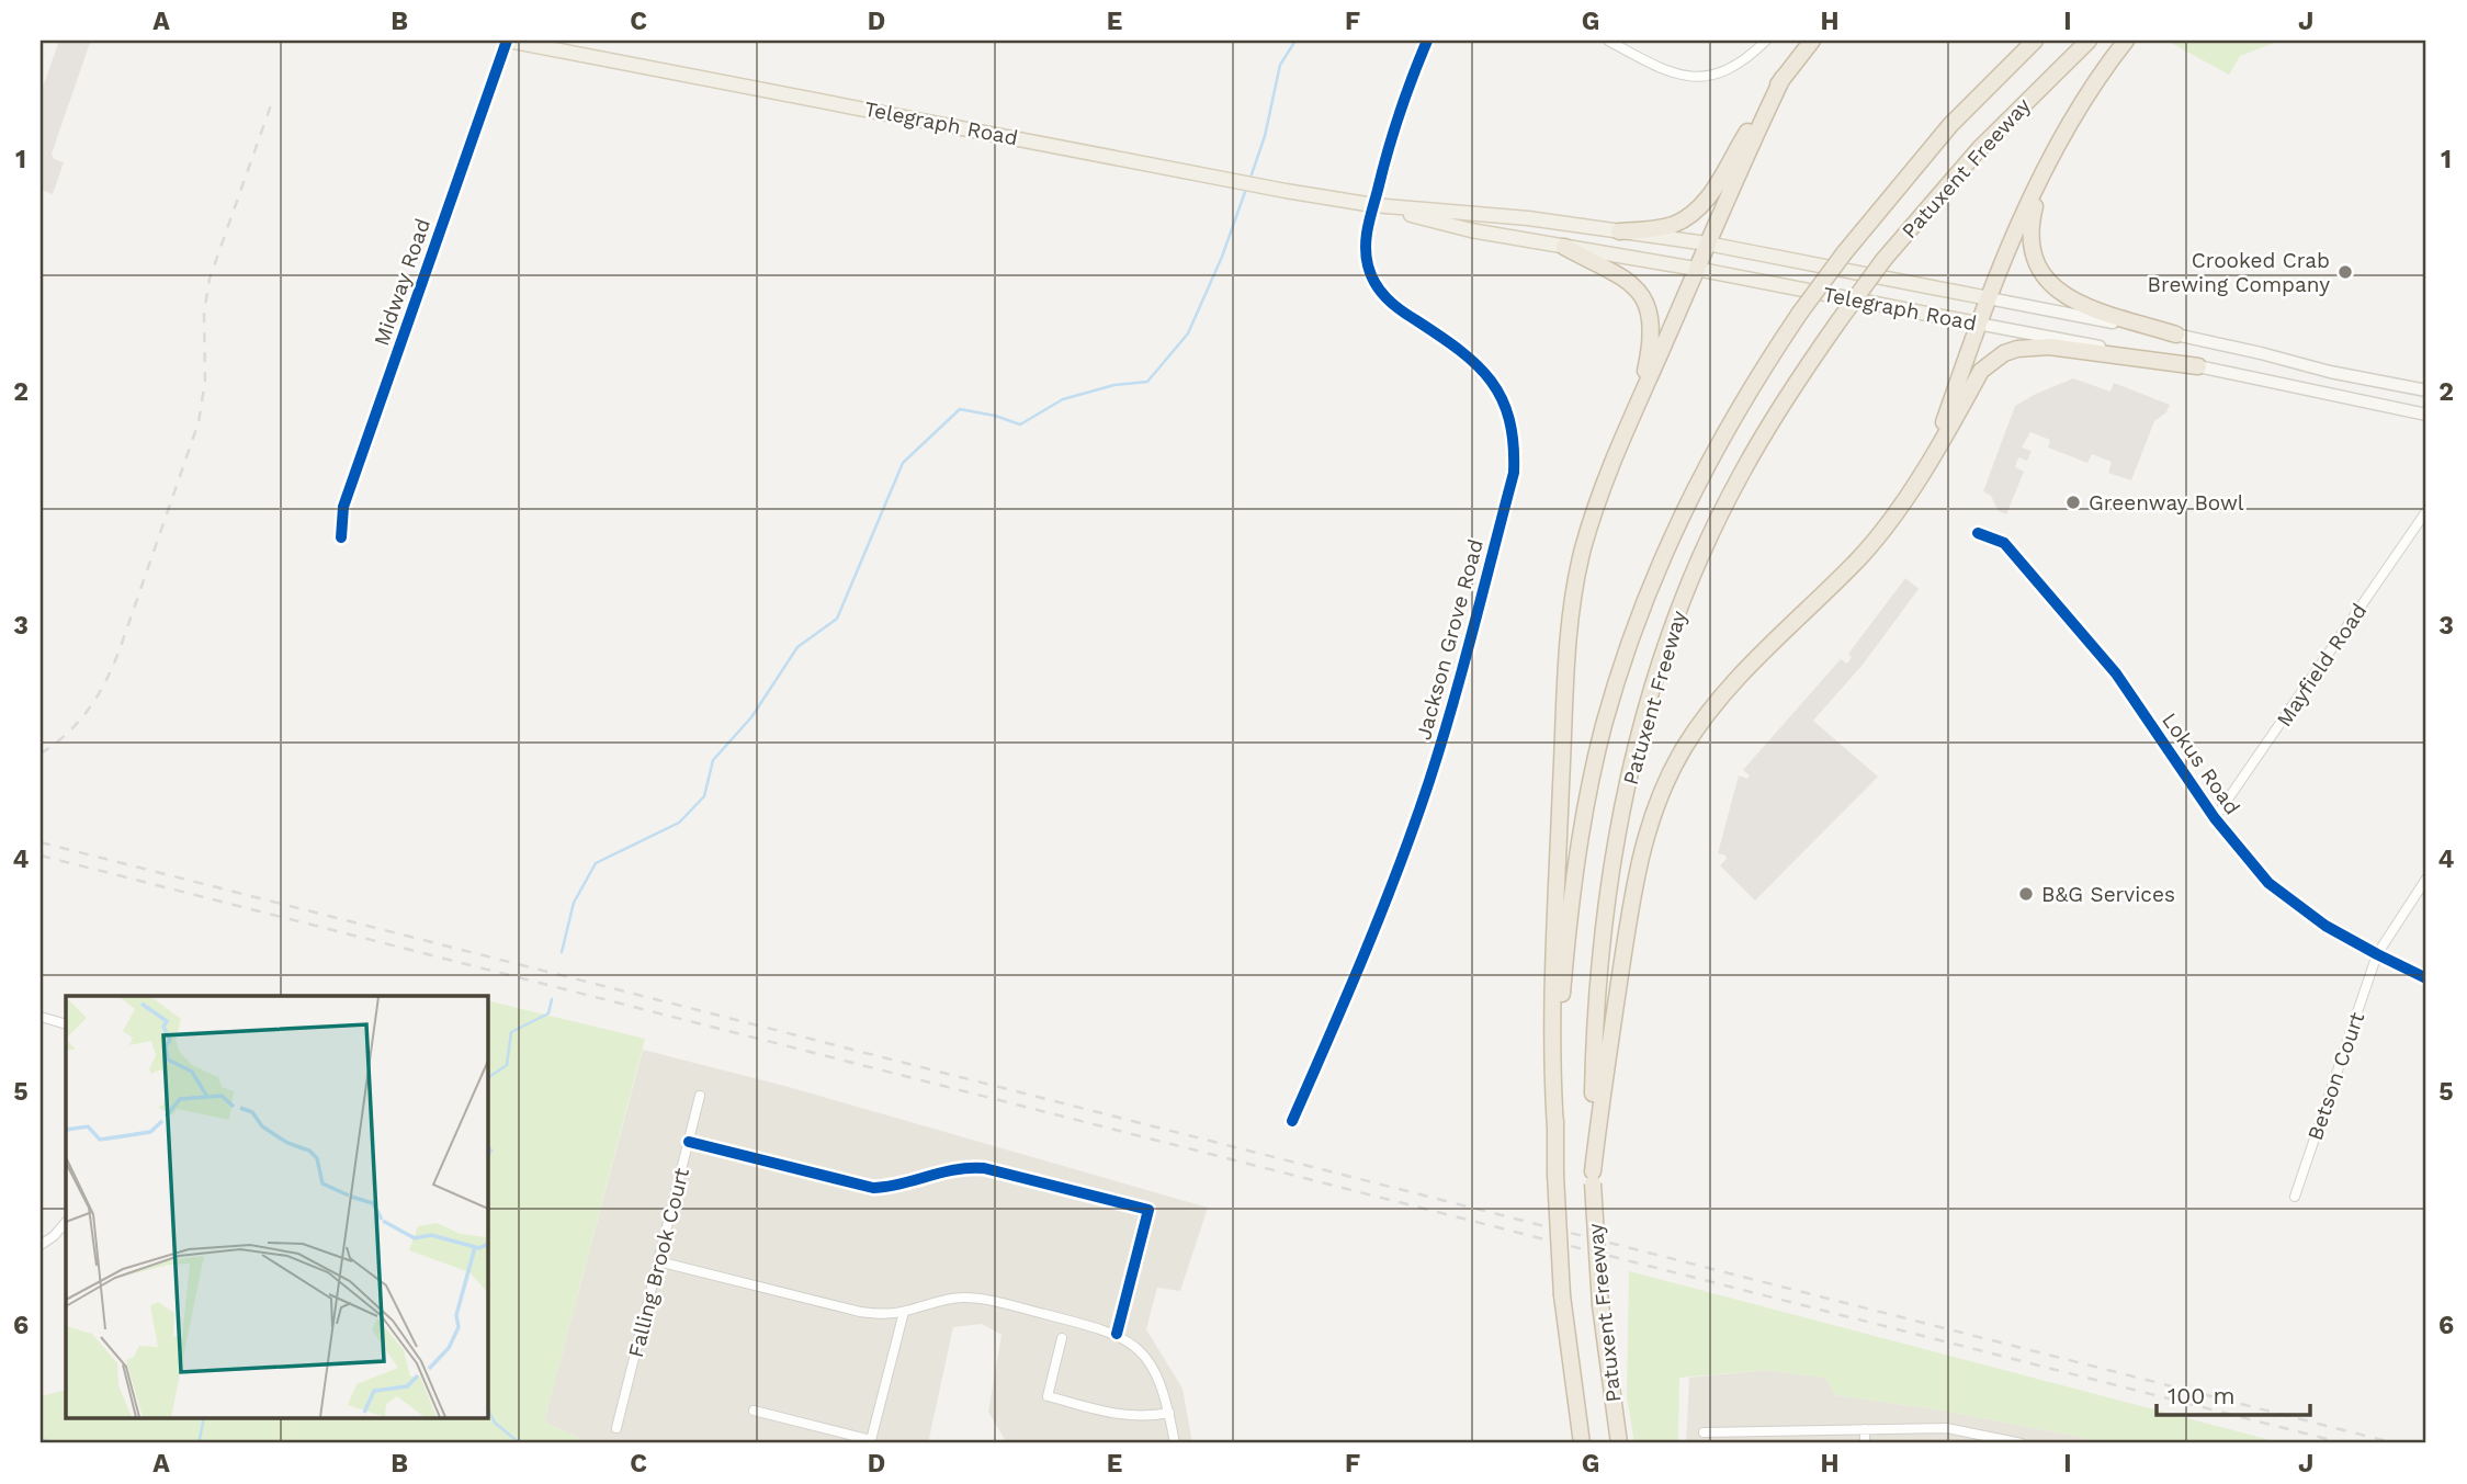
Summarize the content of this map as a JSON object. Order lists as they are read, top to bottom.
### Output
{
  "streets": {
    "highway": ["Patuxent Freeway"],
    "main road": ["Telegraph Road"],
    "street": [
      "Midway Road",
      "Jackson Grove Road",
      "Mayfield Road",
      "Lokus Road",
      "Betson Court",
      "Falling Brook Court"
    ]
  },
  "crossings": [
    ["Telegraph Road", "Midway Road"],
    ["Telegraph Road", "Jackson Grove Road"],
    ["Mayfield Road", "Lokus Road"],
    ["Lokus Road", "Betson Court"]
  ],
  "places": ["Crooked Crab Brewing Company", "Greenway Bowl", "B&G Services"],
  "scale_bar": "100 m",
  "grid": {
    "columns": [
      "A",
      "B",
      "C",
      "D",
      "E",
      "F",
      "G",
      "H",
      "I",
      "J"
    ],
    "rows": [
      "1",
      "2",
      "3",
      "4",
      "5",
      "6"
    ]
  }
}
